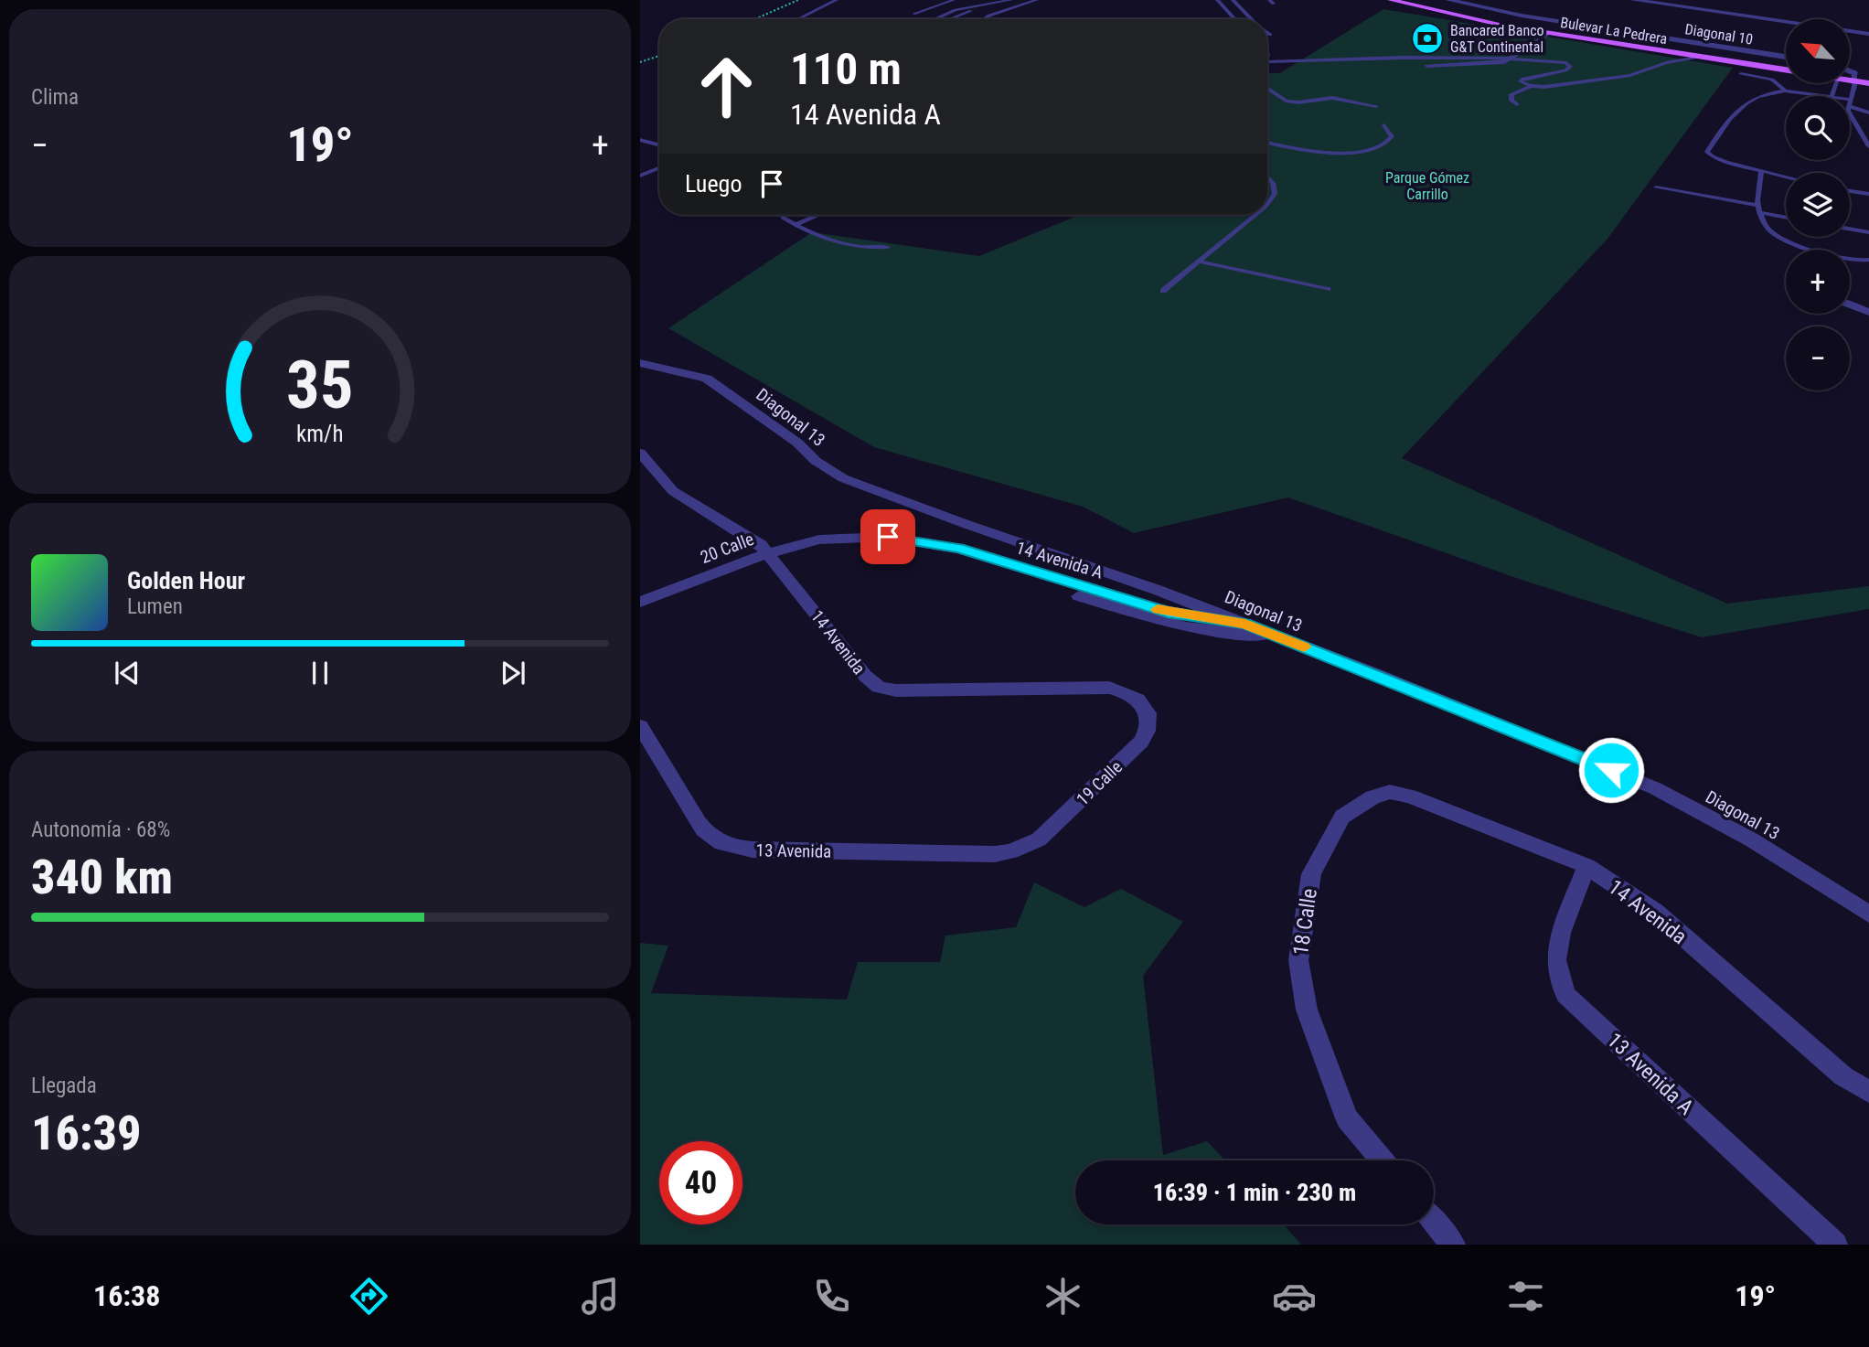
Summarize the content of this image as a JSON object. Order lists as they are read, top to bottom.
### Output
{
  "streets": {
    "main road": ["Bulevar La Pedrera"],
    "street": [
      "Diagonal 10",
      "Diagonal 13",
      "20 Calle",
      "14 Avenida A",
      "14 Avenida",
      "19 Calle",
      "13 Avenida",
      "18 Calle",
      "13 Avenida A"
    ]
  },
  "crossings": [
    ["Diagonal 13", "14 Avenida A"],
    ["20 Calle", "14 Avenida A"],
    ["20 Calle", "14 Avenida"],
    ["14 Avenida", "19 Calle"],
    ["14 Avenida", "18 Calle"],
    ["14 Avenida", "13 Avenida A"],
    ["19 Calle", "13 Avenida"]
  ],
  "parks": ["Parque Gómez Carrillo"],
  "places": {
    "bank": ["Bancared Banco G&T Continental"]
  },
  "north": "top left",
  "page": {
    "tile": [
      "Clima",
      ["Autonomía · 68%", "340 km"],
      ["Llegada", "16:39"]
    ],
    "map_buttons": ["+", "−"],
    "turn": ["110 m", "14 Avenida A"],
    "heat": ["−", "19°", "+"],
    "then": "Luego",
    "song": ["Golden Hour", "Lumen"],
    "limit": "40",
    "trip": "16:39 · 1 min · 230 m",
    "tabs": ["16:38", "19°"],
    "gauge": ["35", "km/h"]
  }
}
